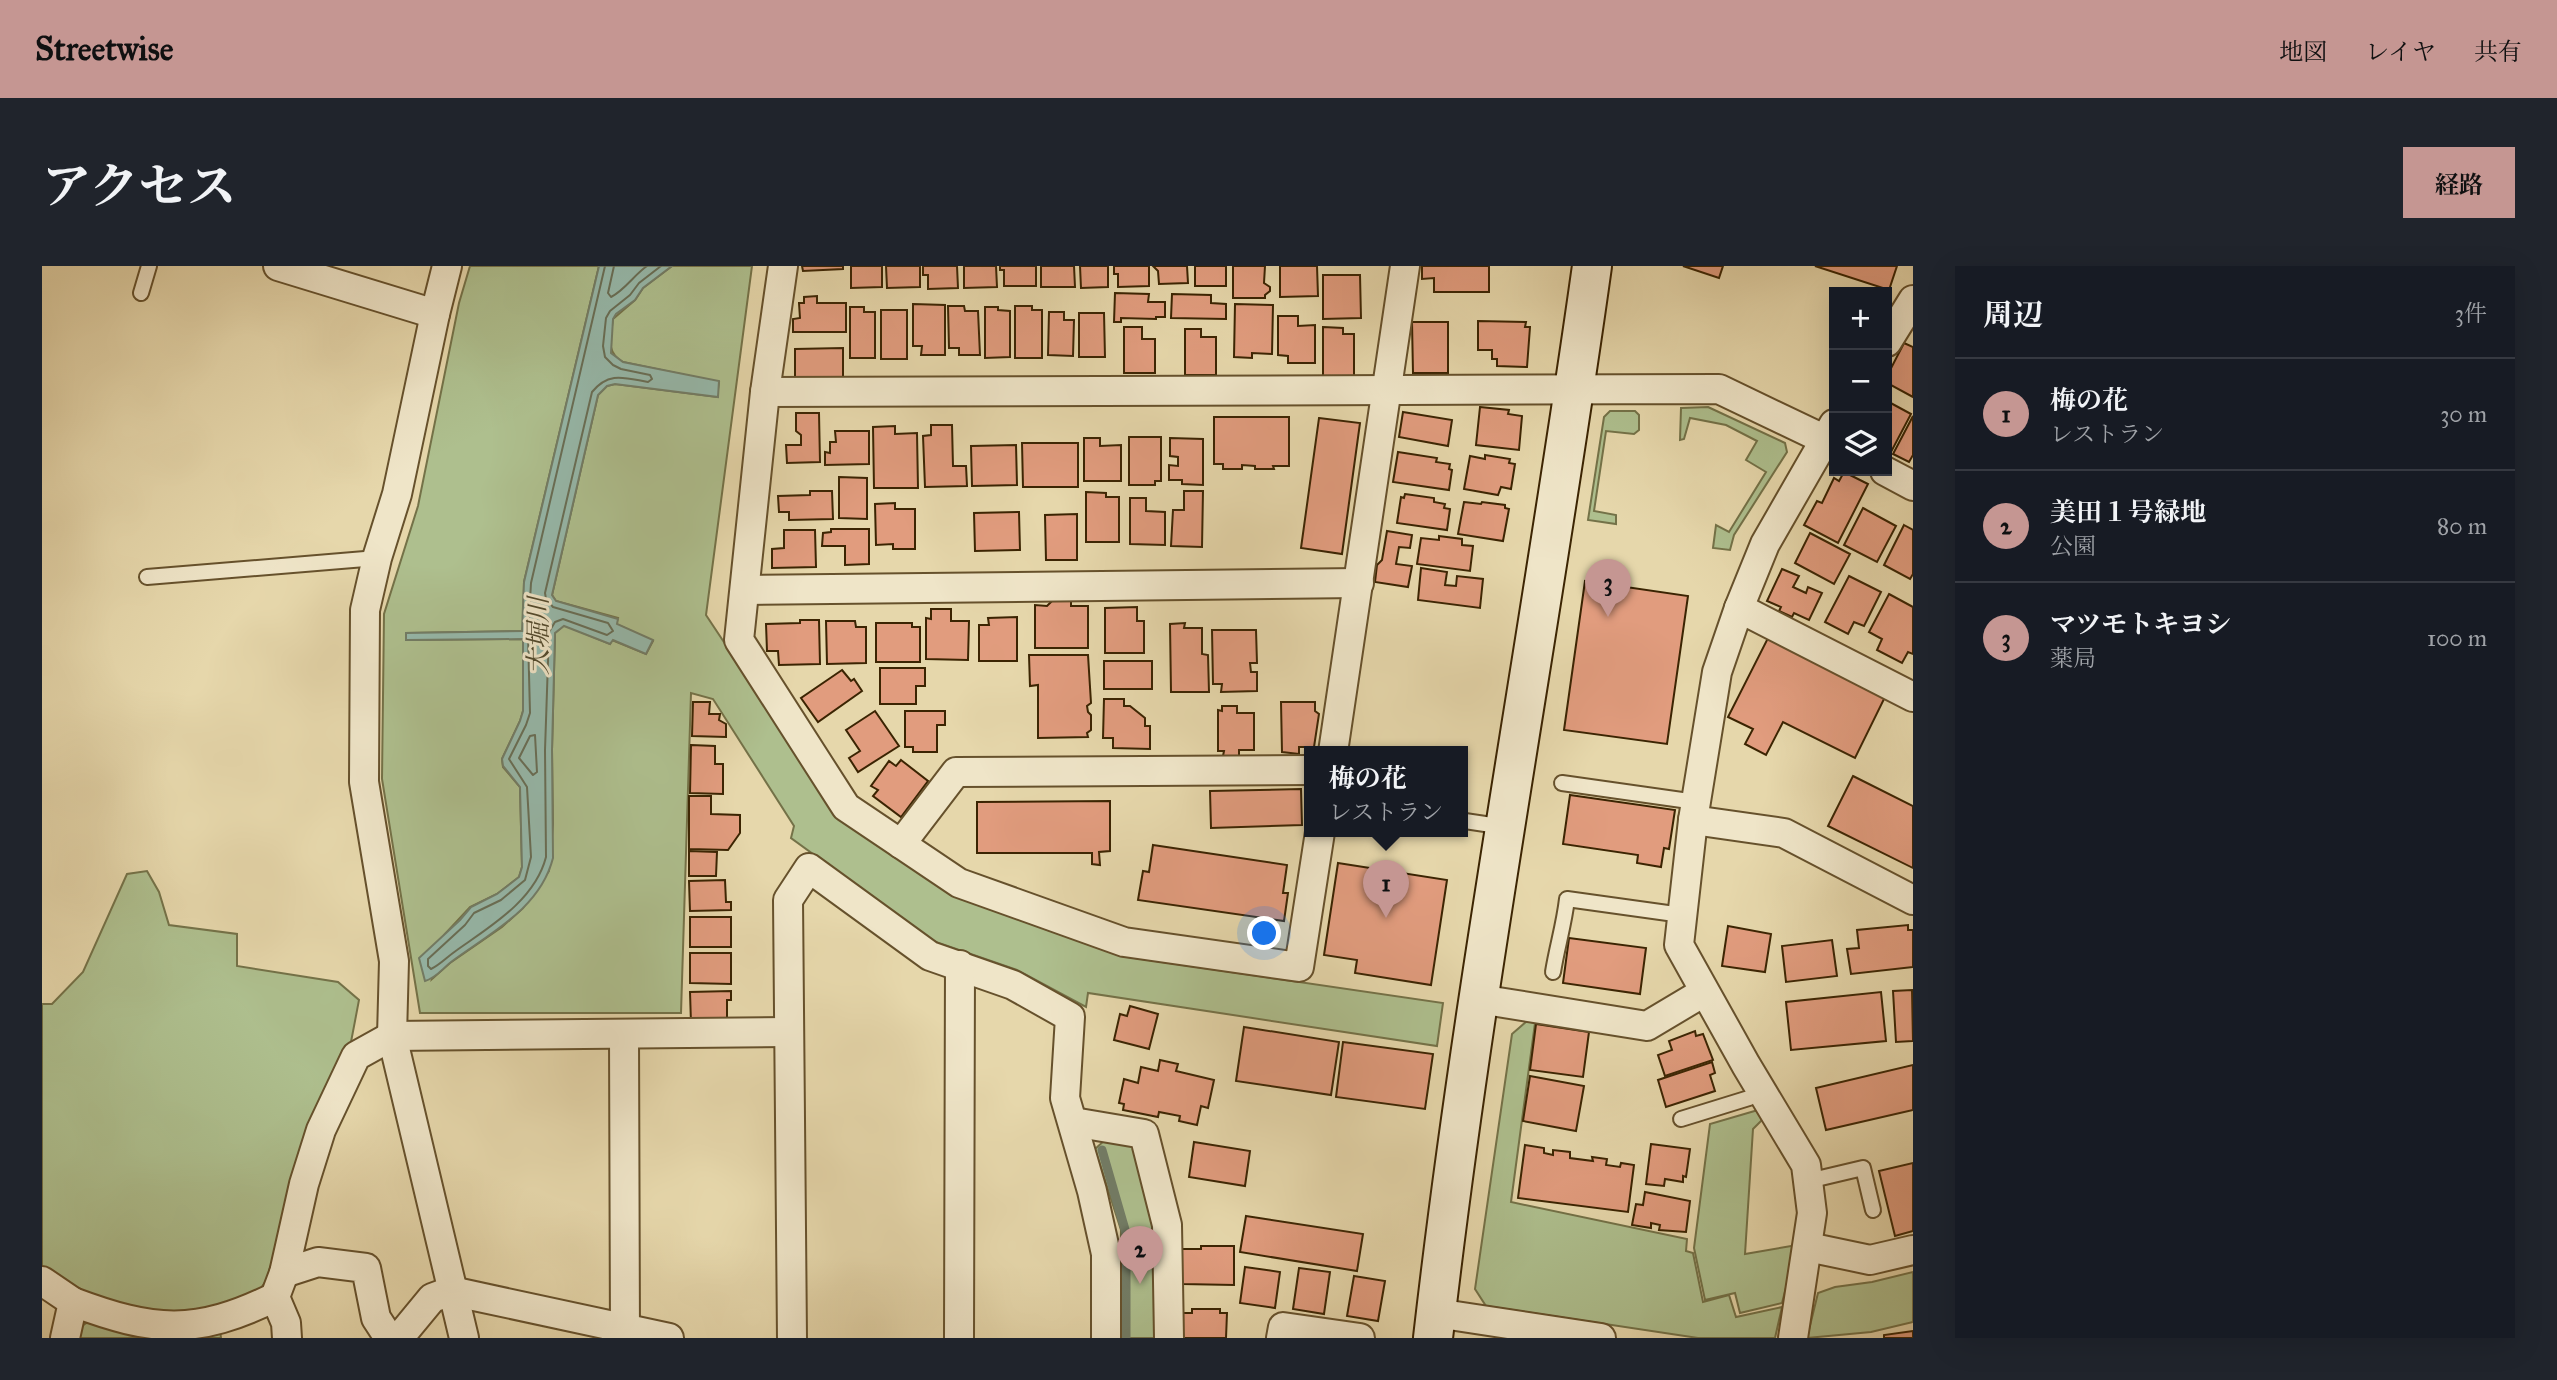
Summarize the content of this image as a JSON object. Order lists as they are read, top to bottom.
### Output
{
  "water": ["大堀川"],
  "page": {
    "header": "Streetwise",
    "nav": ["地図", "レイヤ", "共有"],
    "title": "アクセス",
    "buttons": "経路",
    "heading": ["周辺", "3件"],
    "map_buttons": ["+", "−"],
    "list": [
      {
        "mark": "1",
        "name": "梅の花",
        "note": "レストラン",
        "value": "30 m"
      },
      {
        "mark": "2",
        "name": "美田１号緑地",
        "note": "公園",
        "value": "80 m"
      },
      {
        "mark": "3",
        "name": "マツモトキヨシ",
        "note": "薬局",
        "value": "100 m"
      }
    ],
    "pins": ["3", "1", "2"],
    "popup": ["梅の花", "レストラン"]
  }
}
